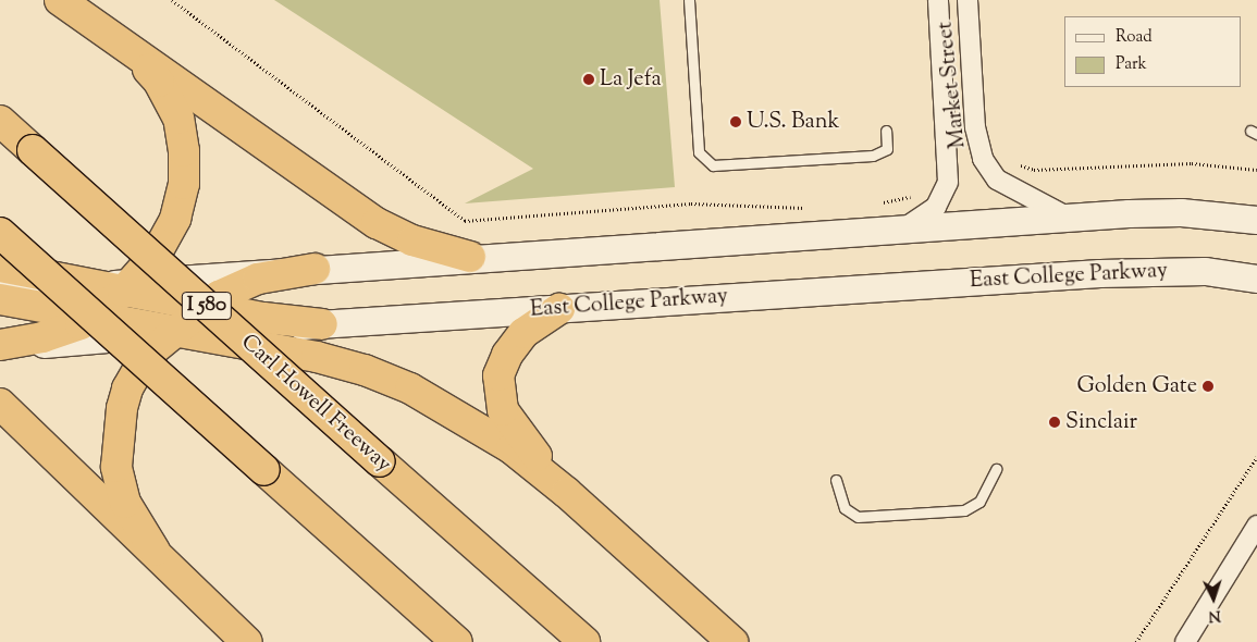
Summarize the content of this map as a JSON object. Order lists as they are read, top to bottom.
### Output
{
  "streets": {
    "highway": ["I 580", "Carl Howell Freeway"],
    "main road": ["East College Parkway"],
    "street": ["Market Street"]
  },
  "places": [
    "La Jefa",
    "U.S. Bank",
    "Golden Gate",
    "Sinclair"
  ],
  "legend": ["Road", "Park"],
  "north": "bottom"
}
